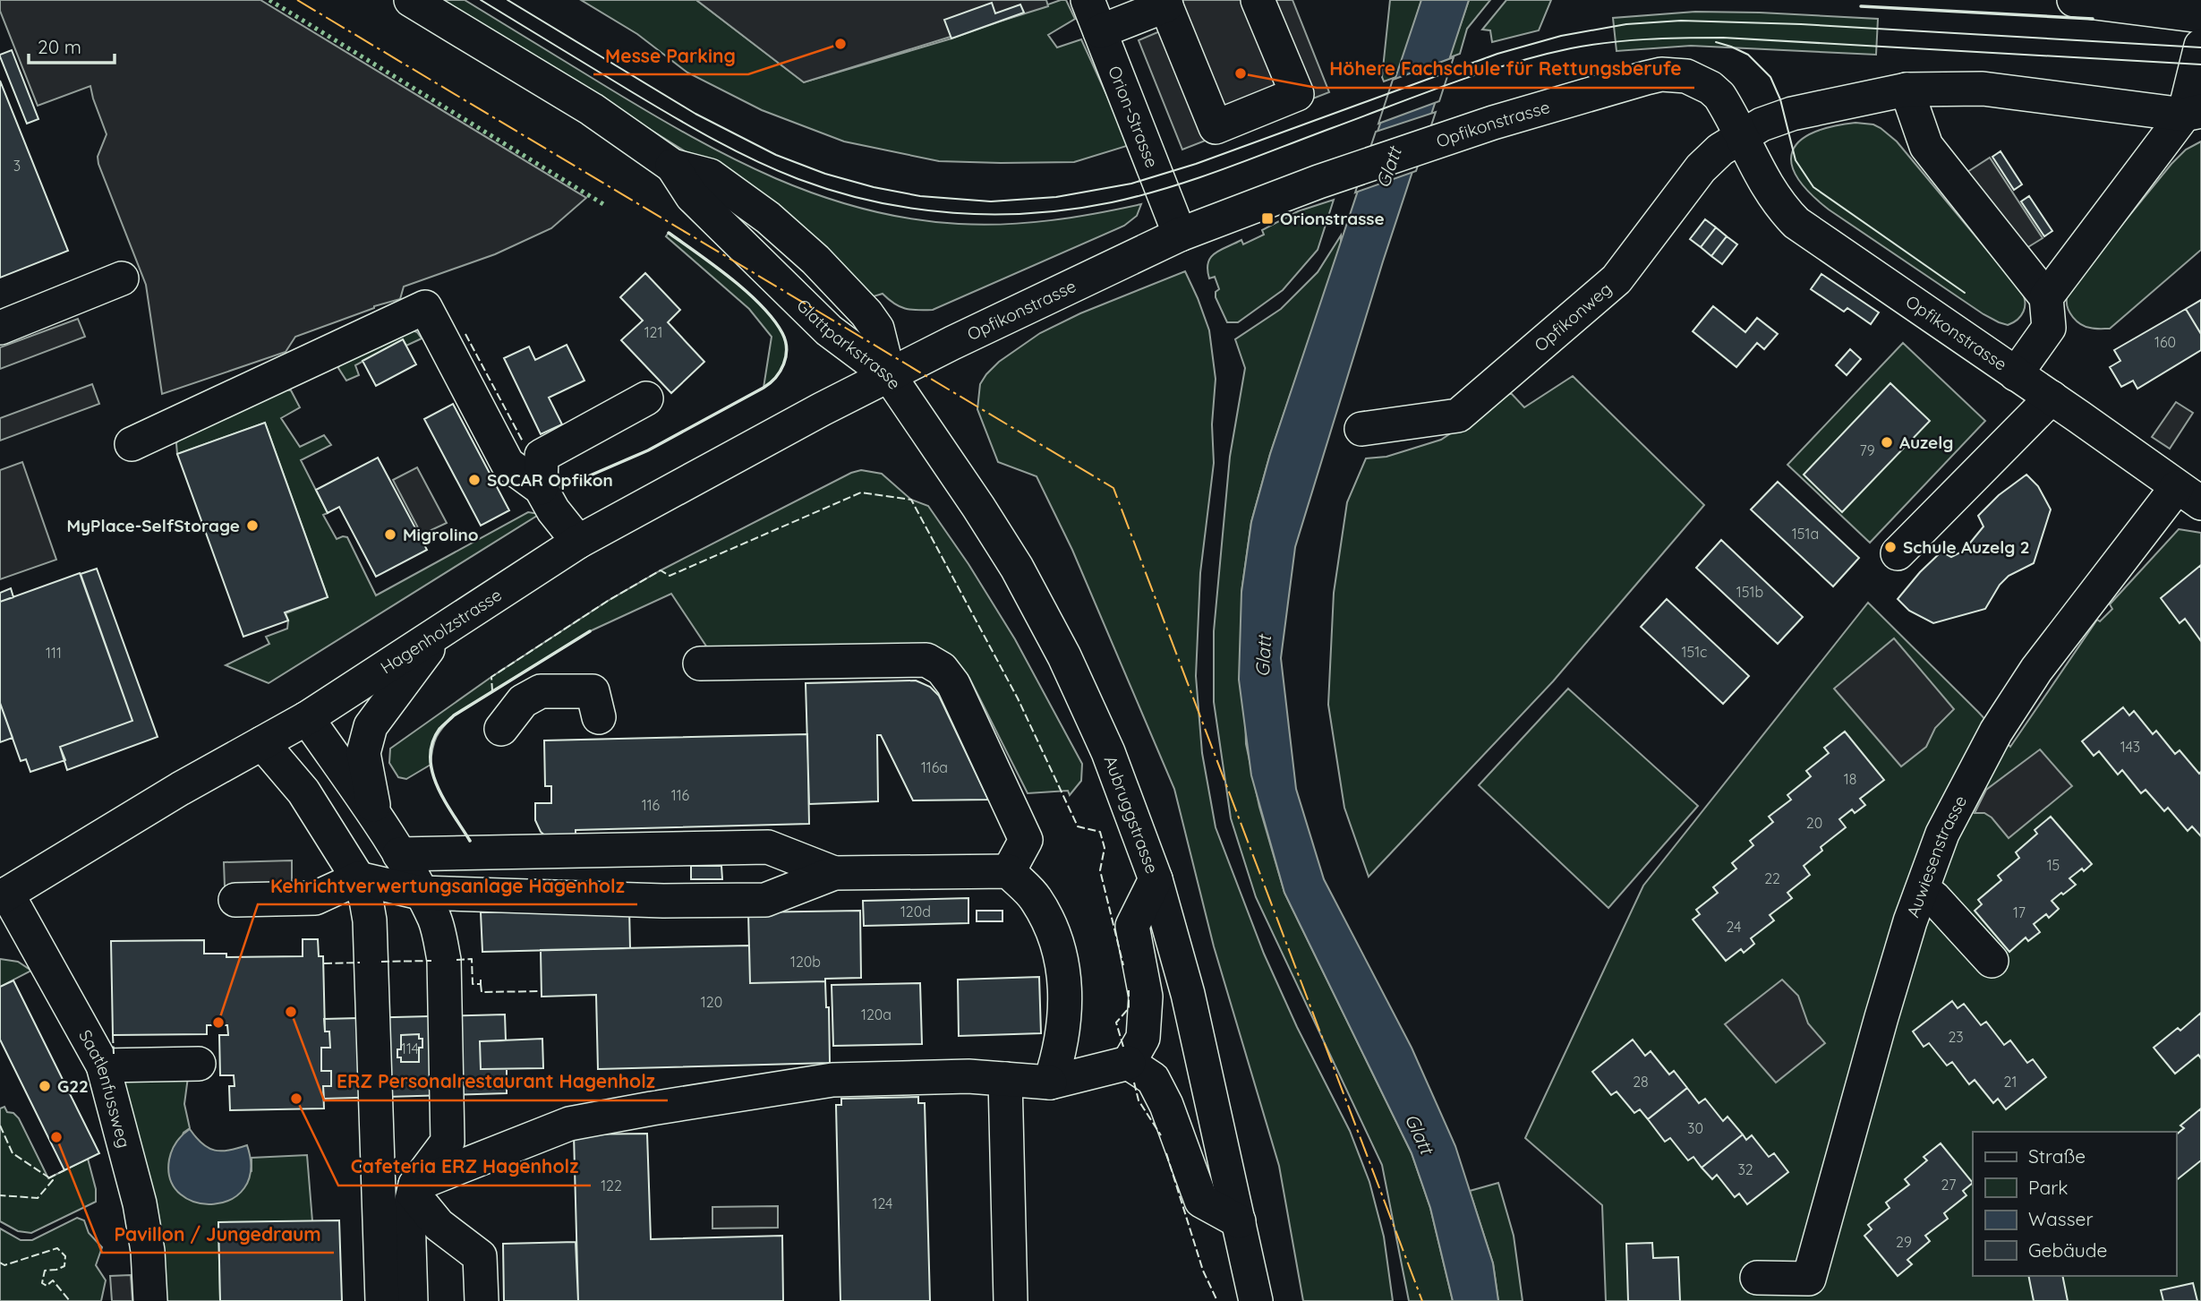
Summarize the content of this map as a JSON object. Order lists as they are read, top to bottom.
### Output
{
  "streets": {
    "street": [
      "Orion-Strasse",
      "Opfikonstrasse",
      "Opfikonweg",
      "Glattparkstrasse",
      "Hagenholzstrasse",
      "Aubruggstrasse",
      "Auwiesenstrasse",
      "Saatlenfussweg"
    ]
  },
  "crossings": [
    ["Orion-Strasse", "Opfikonstrasse"],
    ["Opfikonstrasse", "Opfikonweg"],
    ["Opfikonstrasse", "Glattparkstrasse"],
    ["Opfikonstrasse", "Hagenholzstrasse"],
    ["Opfikonstrasse", "Aubruggstrasse"],
    ["Opfikonstrasse", "Auwiesenstrasse"],
    ["Glattparkstrasse", "Hagenholzstrasse"],
    ["Glattparkstrasse", "Aubruggstrasse"],
    ["Hagenholzstrasse", "Aubruggstrasse"],
    ["Hagenholzstrasse", "Saatlenfussweg"]
  ],
  "water": ["Glatt"],
  "places": {
    "other": [
      "Messe Parking",
      "Höhere Fachschule für Rettungsberufe",
      "Auzelg",
      "SOCAR Opfikon",
      "MyPlace-SelfStorage",
      "Migrolino",
      "Schule Auzelg 2",
      "ERZ Personalrestaurant Hagenholz",
      "Kehrichtverwertungsanlage Hagenholz",
      "G22",
      "Cafeteria ERZ Hagenholz",
      "Pavillon / Jungedraum"
    ],
    "transit": ["Orionstrasse"]
  },
  "house_numbers": [
    "3",
    "121",
    "160",
    "79",
    "151a",
    "151b",
    "151c",
    "111",
    "143",
    "116a",
    "18",
    "116",
    "116",
    "20",
    "15",
    "22",
    "120d",
    "17",
    "24",
    "120b",
    "120",
    "120a",
    "23",
    "114",
    "28",
    "21",
    "30",
    "32",
    "27",
    "122",
    "124",
    "29"
  ],
  "legend": [
    "Straße",
    "Park",
    "Wasser",
    "Gebäude"
  ],
  "scale_bar": "20 m"
}
